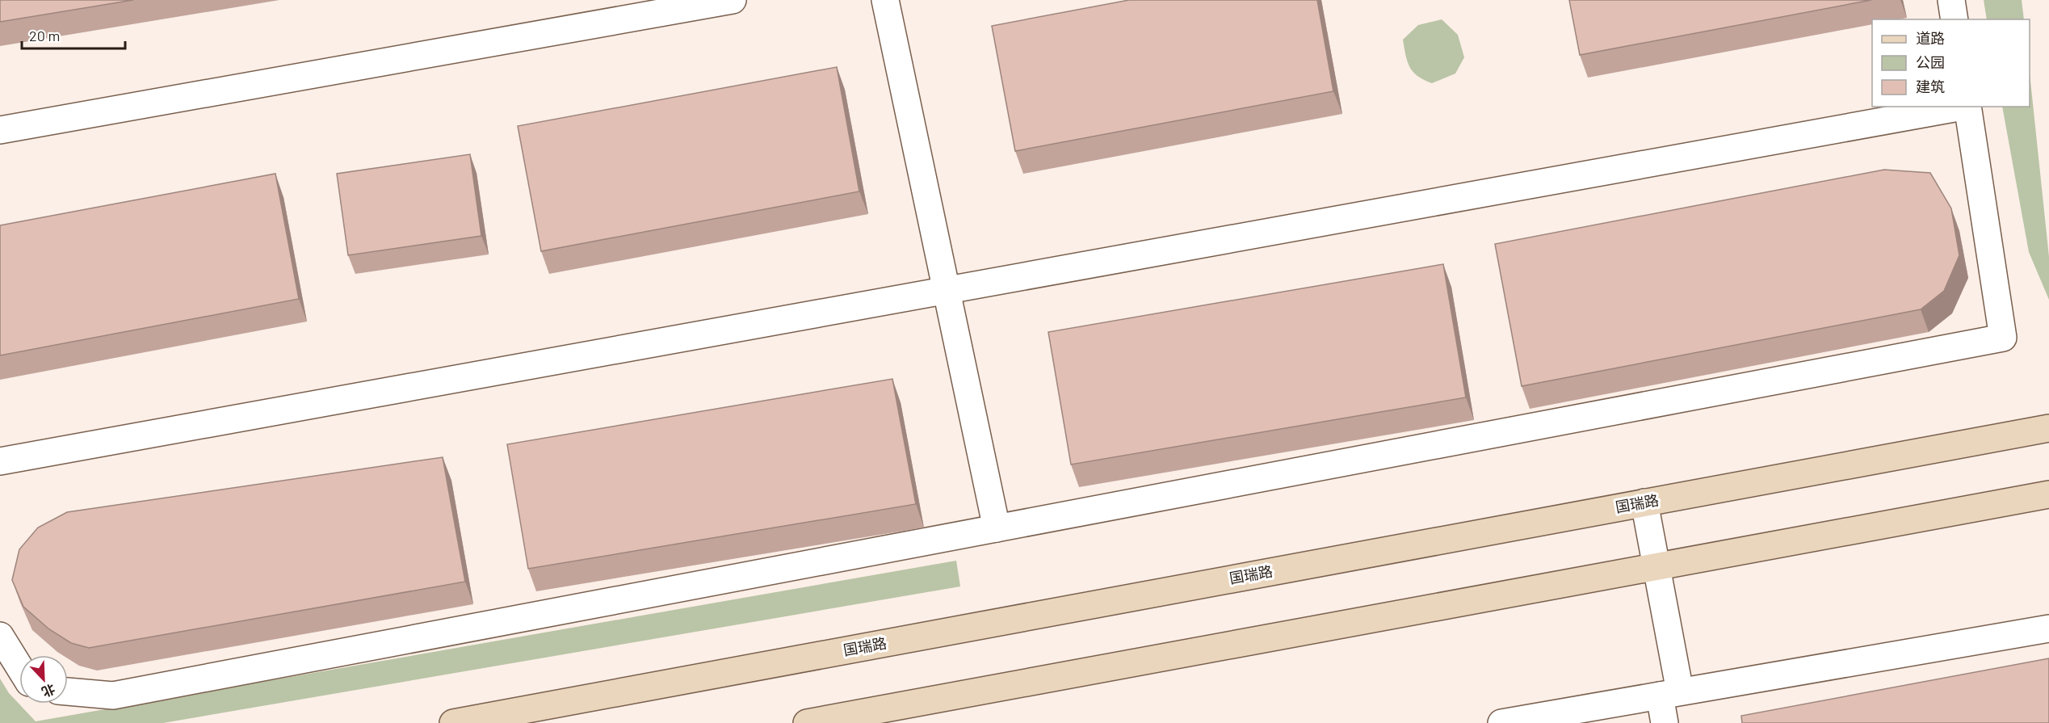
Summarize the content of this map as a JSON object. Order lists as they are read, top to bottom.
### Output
{
  "streets": {
    "street": ["国瑞路"]
  },
  "legend": ["道路", "公园", "建筑"],
  "scale_bar": "20 m",
  "north": "bottom right"
}
